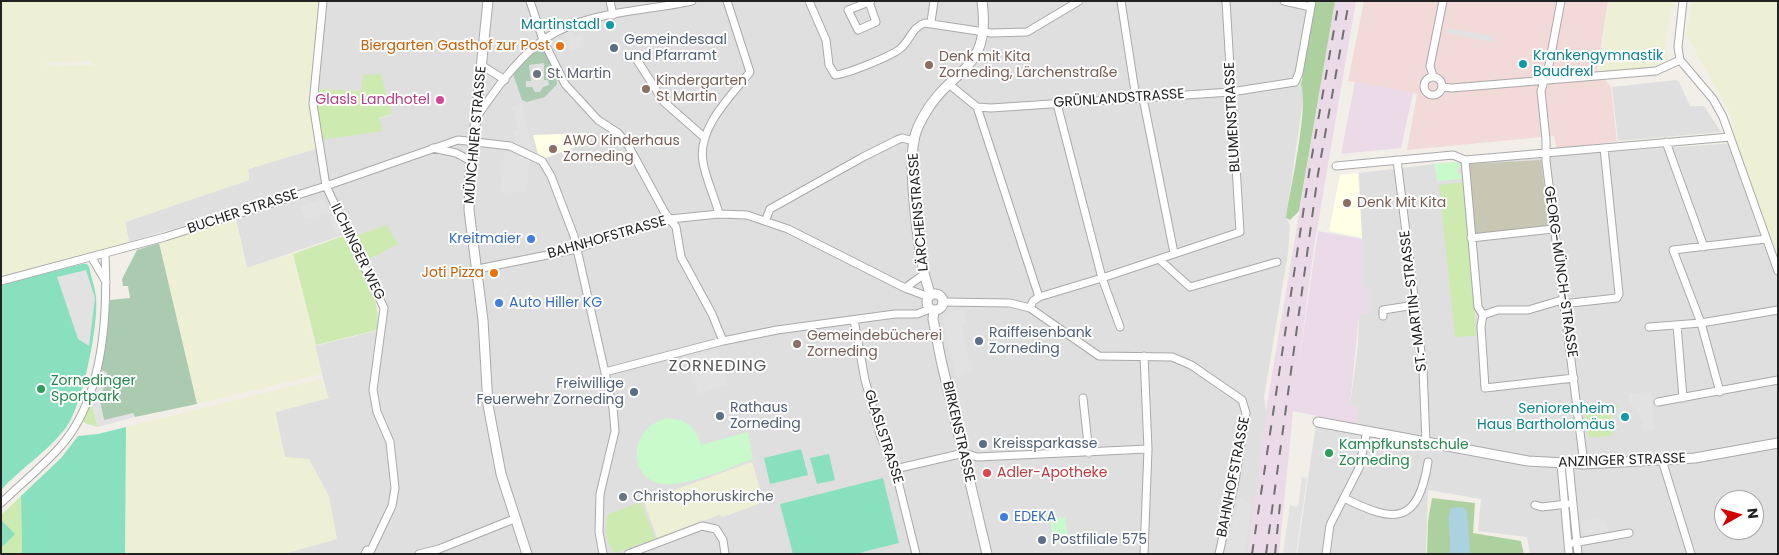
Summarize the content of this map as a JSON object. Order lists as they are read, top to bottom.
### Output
{
  "streets": {
    "street": [
      "GRÜNLANDSTRASSE",
      "BLUMENSTRASSE",
      "MÜNCHNER STRASSE",
      "BUCHER STRASSE",
      "LÄRCHENSTRASSE",
      "BAHNHOFSTRASSE",
      "ILCHINGER WEG",
      "GEORG-MÜNCH-STRASSE",
      "ST.-MARTIN-STRASSE",
      "BIRKENSTRASSE",
      "GLASLSTRASSE",
      "ANZINGER STRASSE"
    ]
  },
  "crossings": [
    ["GRÜNLANDSTRASSE", "BLUMENSTRASSE"],
    ["MÜNCHNER STRASSE", "BUCHER STRASSE"],
    ["MÜNCHNER STRASSE", "BAHNHOFSTRASSE"],
    ["BUCHER STRASSE", "BAHNHOFSTRASSE"],
    ["BUCHER STRASSE", "ILCHINGER WEG"],
    ["LÄRCHENSTRASSE", "BAHNHOFSTRASSE"],
    ["LÄRCHENSTRASSE", "BIRKENSTRASSE"],
    ["BAHNHOFSTRASSE", "BIRKENSTRASSE"],
    ["GEORG-MÜNCH-STRASSE", "ANZINGER STRASSE"],
    ["ST.-MARTIN-STRASSE", "ANZINGER STRASSE"]
  ],
  "districts": ["ZORNEDING"],
  "places": [
    "Martinstadl",
    "Biergarten Gasthof zur Post",
    "Gemeindesaal und Pfarramt",
    "Krankengymnastik Baudrexl",
    "Denk mit Kita Zorneding, Lärchenstraße",
    "St. Martin",
    "Kindergarten St Martin",
    "Glasls Landhotel",
    "AWO Kinderhaus Zorneding",
    "Denk Mit Kita",
    "Kreitmaier",
    "Joti Pizza",
    "Auto Hiller KG",
    "Raiffeisenbank Zorneding",
    "Gemeindebücherei Zorneding",
    "Zornedinger Sportpark",
    "Freiwillige Feuerwehr Zorneding",
    "Rathaus Zorneding",
    "Seniorenheim Haus Bartholomäus",
    "Kreissparkasse",
    "Kampfkunstschule Zorneding",
    "Adler-Apotheke",
    "Christophoruskirche",
    "EDEKA",
    "Postfiliale 575"
  ],
  "north": "right"
}
